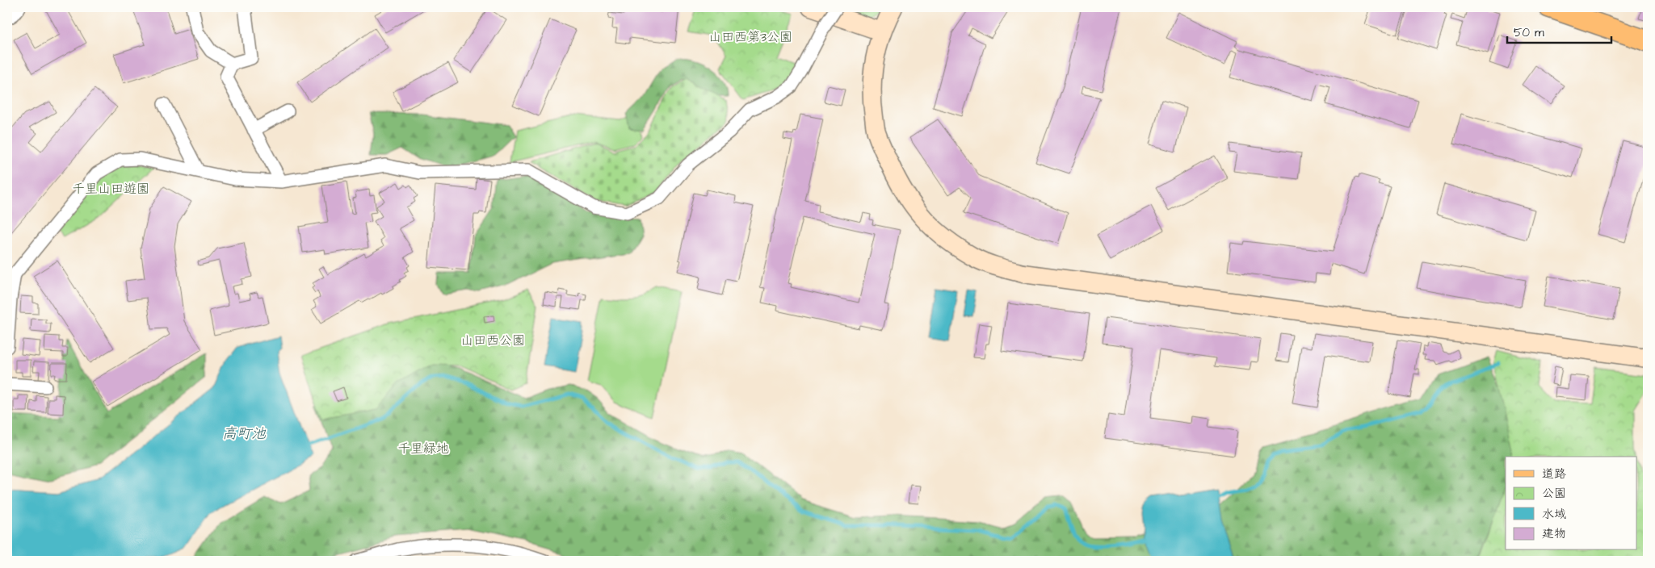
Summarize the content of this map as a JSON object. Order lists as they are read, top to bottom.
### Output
{
  "water": ["高町池"],
  "parks": [
    "山田西第3公園",
    "千里山田遊園",
    "山田西公園",
    "千里緑地"
  ],
  "legend": [
    "道路",
    "公園",
    "水域",
    "建物"
  ],
  "scale_bar": "50 m"
}
